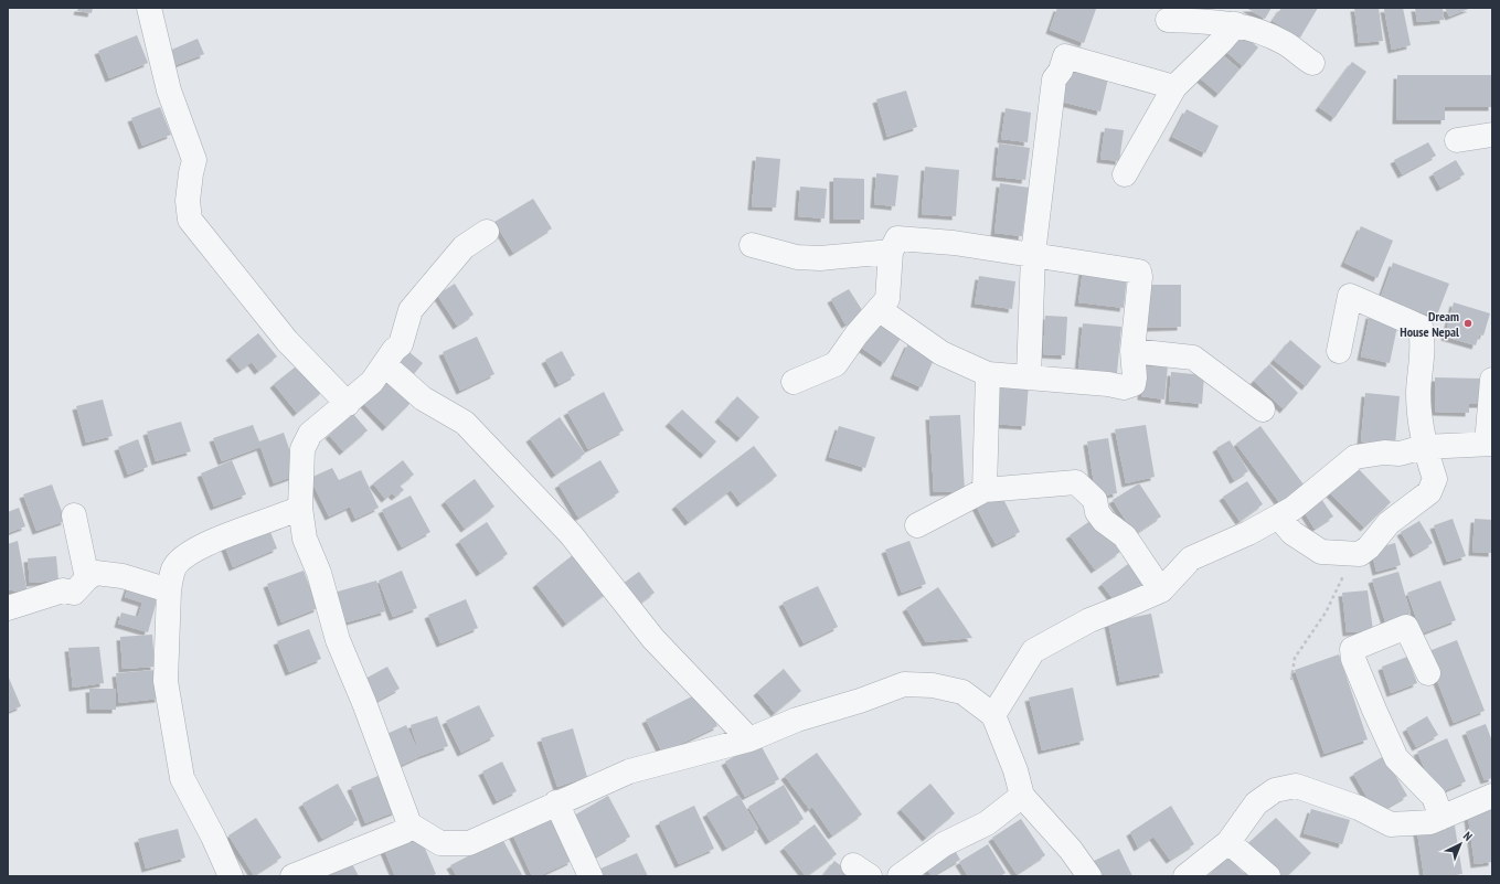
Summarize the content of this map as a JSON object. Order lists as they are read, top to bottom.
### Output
{
  "places": ["Dream House Nepal"],
  "north": "top right"
}
